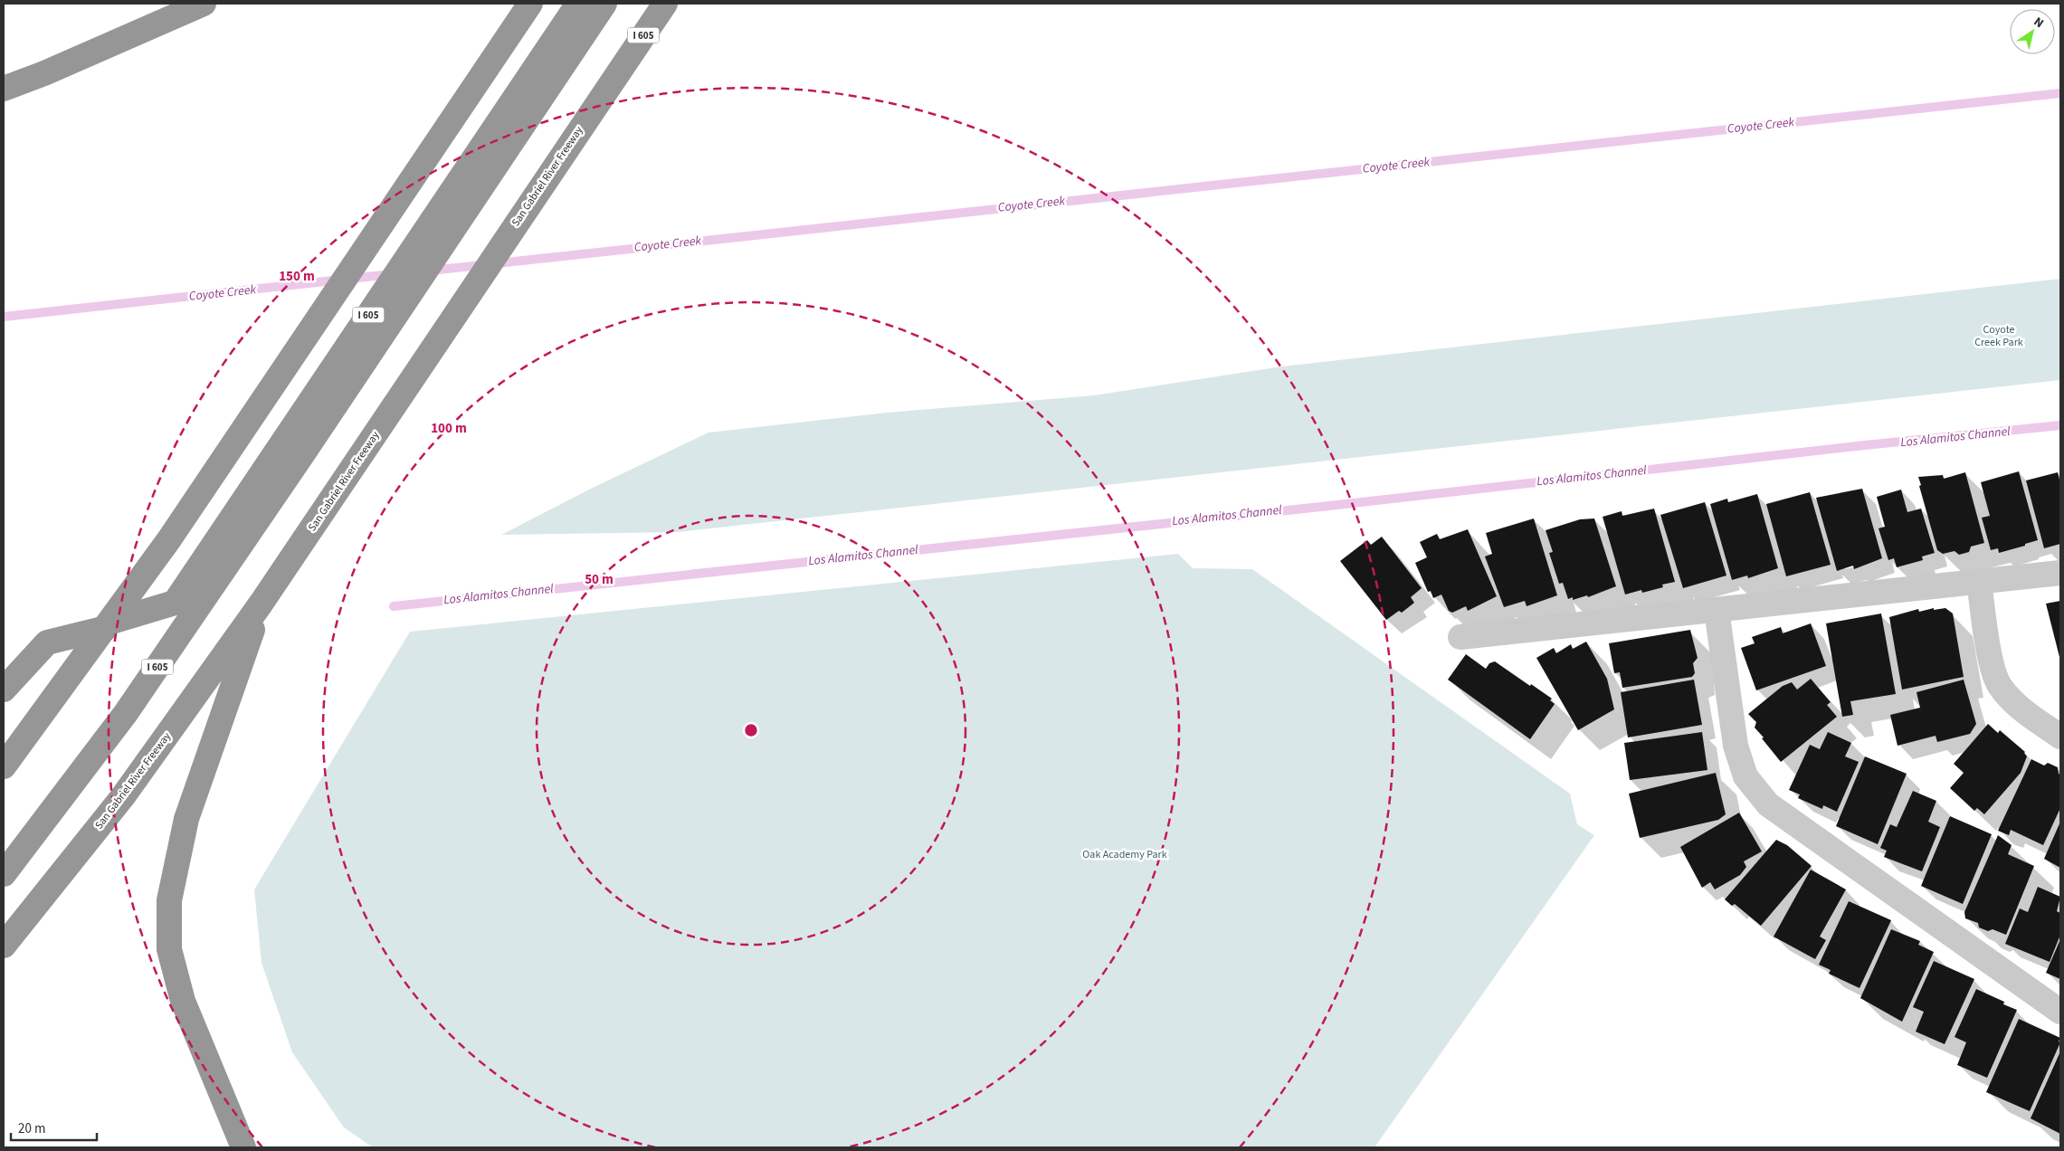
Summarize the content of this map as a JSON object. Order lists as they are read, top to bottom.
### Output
{
  "streets": {
    "highway": ["I 605", "San Gabriel River Freeway"]
  },
  "water": ["Coyote Creek", "Los Alamitos Channel"],
  "parks": ["Coyote Creek Park", "Oak Academy Park"],
  "scale_bar": "20 m",
  "north": "top right",
  "rings": ["150 m", "100 m", "50 m"]
}
